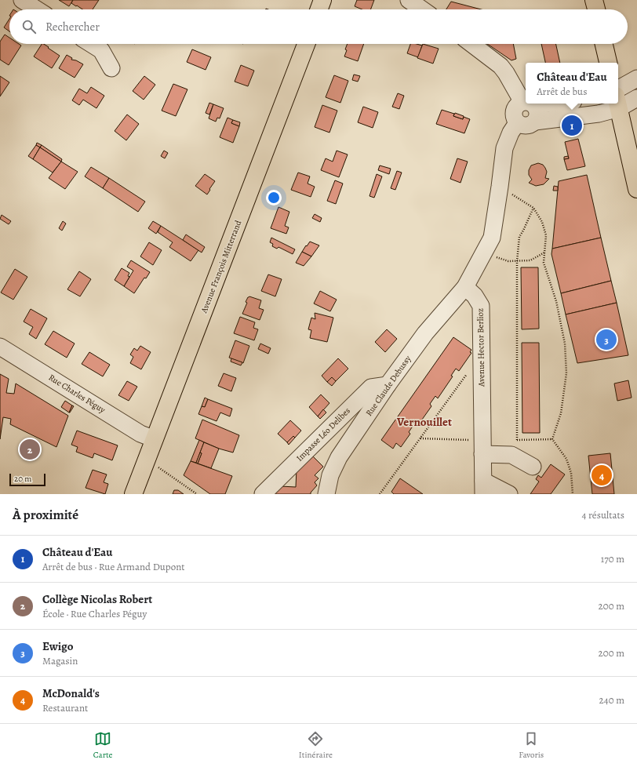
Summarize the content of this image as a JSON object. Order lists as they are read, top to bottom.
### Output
{
  "streets": {
    "main road": ["Avenue François Mitterrand"],
    "street": [
      "Avenue Hector Berlioz",
      "Rue Claude Debussy",
      "Rue Charles Péguy",
      "Impasse Léo Delibes"
    ]
  },
  "crossings": [
    ["Avenue François Mitterrand", "Rue Charles Péguy"],
    ["Avenue Hector Berlioz", "Rue Claude Debussy"],
    ["Rue Claude Debussy", "Impasse Léo Delibes"]
  ],
  "districts": ["Vernouillet"],
  "scale_bar": "20 m",
  "page": {
    "search": "Rechercher",
    "popup": ["Château d'Eau", "Arrêt de bus"],
    "pins": [
      "1",
      "3",
      "2",
      "4"
    ],
    "scale": "20 m",
    "heading": ["À proximité", "4 résultats"],
    "list": [
      {
        "mark": "1",
        "name": "Château d'Eau",
        "note": "Arrêt de bus · Rue Armand Dupont",
        "value": "170 m"
      },
      {
        "mark": "2",
        "name": "Collège Nicolas Robert",
        "note": "École · Rue Charles Péguy",
        "value": "200 m"
      },
      {
        "mark": "3",
        "name": "Ewigo",
        "note": "Magasin",
        "value": "200 m"
      },
      {
        "mark": "4",
        "name": "McDonald's",
        "note": "Restaurant",
        "value": "240 m"
      }
    ],
    "nav": ["Carte", "Itinéraire", "Favoris"]
  }
}
